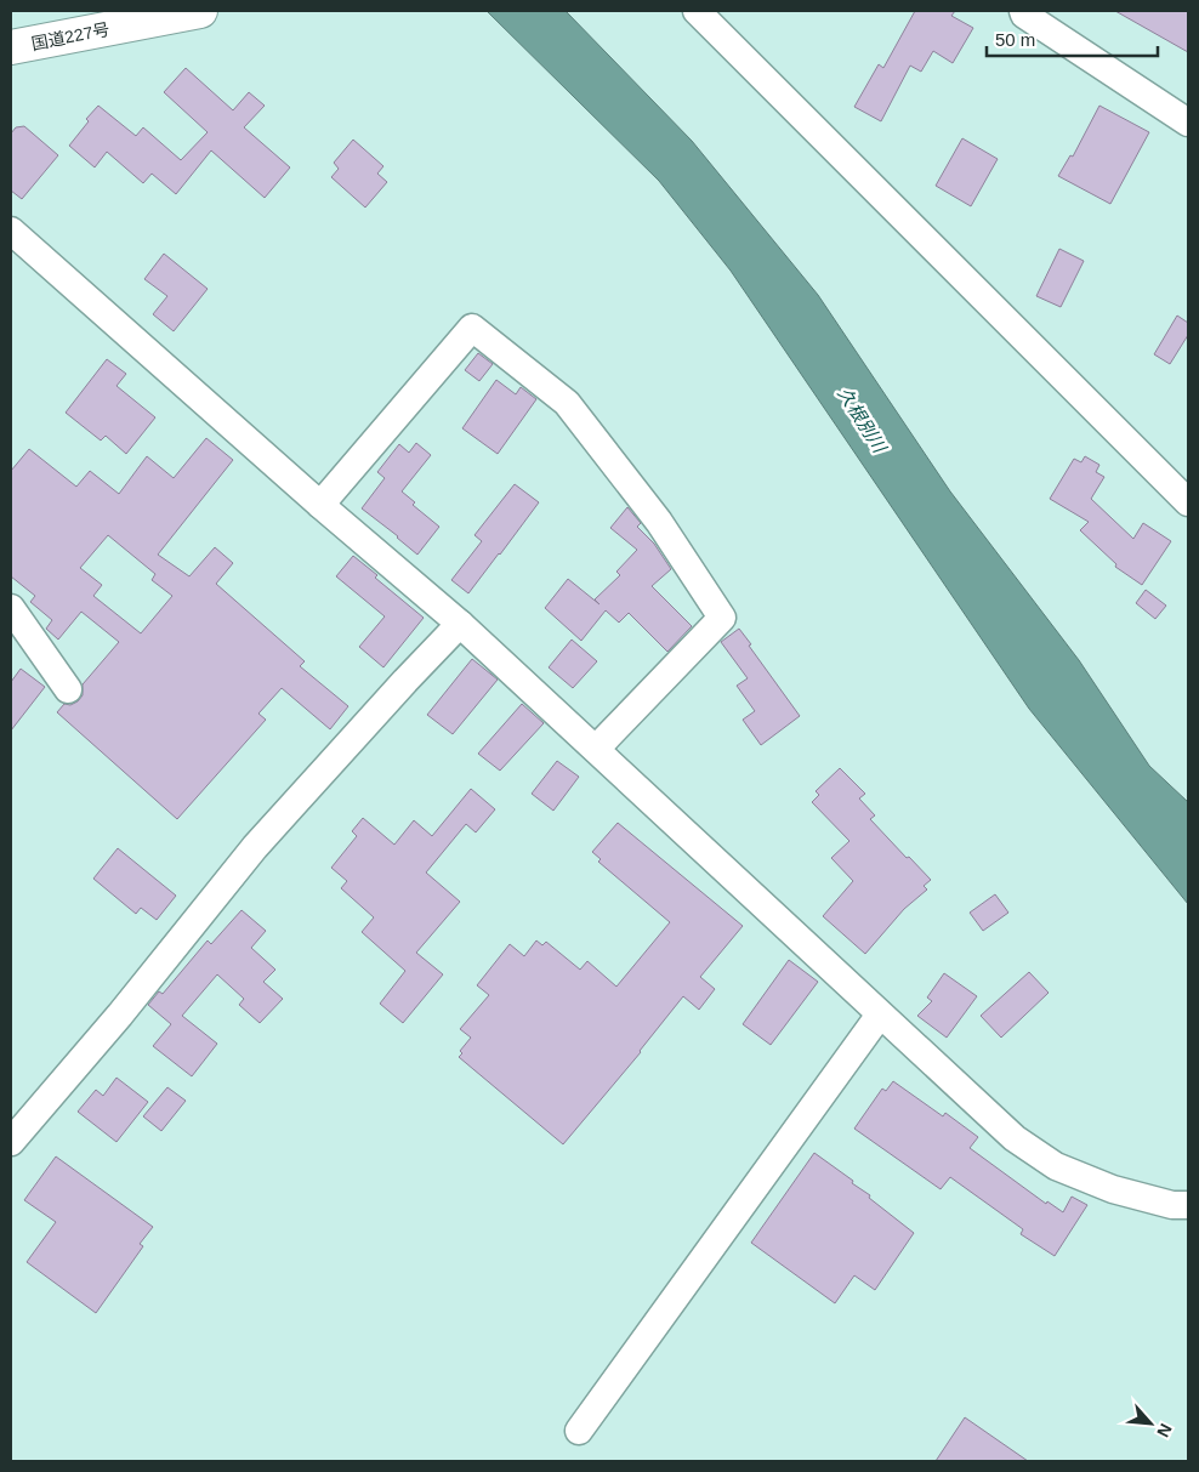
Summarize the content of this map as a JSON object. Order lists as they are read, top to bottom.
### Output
{
  "streets": {
    "highway": ["国道227号"]
  },
  "water": ["久根別川"],
  "scale_bar": "50 m",
  "north": "bottom right"
}
